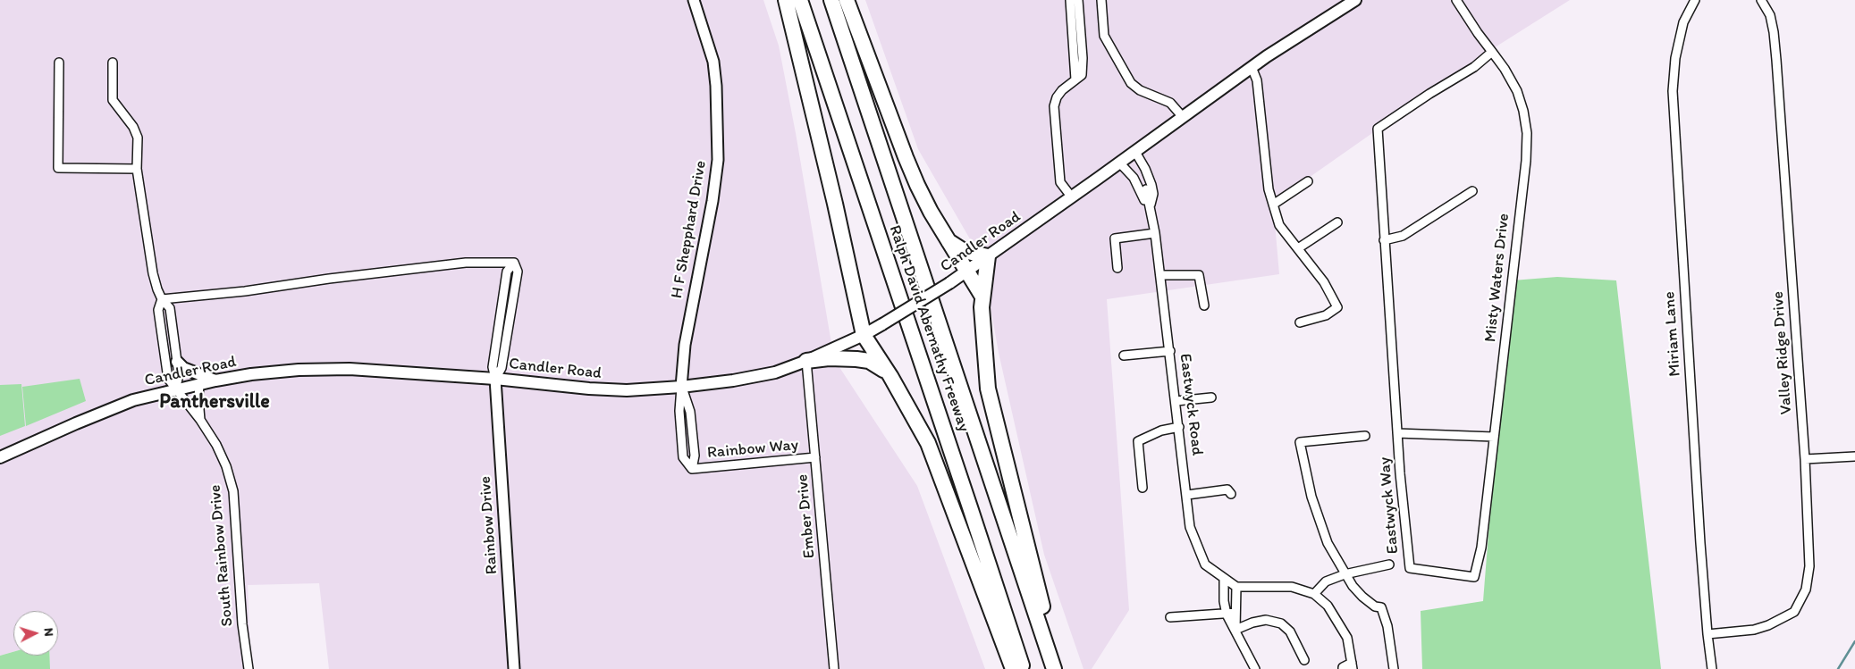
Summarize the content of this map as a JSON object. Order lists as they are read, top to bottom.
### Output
{
  "streets": {
    "highway": ["Ralph David Abernathy Freeway"],
    "main road": ["Candler Road"],
    "street": [
      "H F Shepphard Drive",
      "Misty Waters Drive",
      "Miriam Lane",
      "Valley Ridge Drive",
      "Eastwyck Road",
      "Rainbow Way",
      "Eastwyck Way",
      "Ember Drive",
      "Rainbow Drive",
      "South Rainbow Drive"
    ]
  },
  "crossings": [
    ["H F Shepphard Drive", "Candler Road"],
    ["H F Shepphard Drive", "Rainbow Way"],
    ["Candler Road", "Eastwyck Road"],
    ["Candler Road", "Rainbow Way"],
    ["Candler Road", "Ember Drive"],
    ["Candler Road", "Rainbow Drive"],
    ["Candler Road", "South Rainbow Drive"],
    ["Misty Waters Drive", "Eastwyck Way"],
    ["Miriam Lane", "Valley Ridge Drive"],
    ["Rainbow Way", "Ember Drive"]
  ],
  "districts": ["Panthersville"],
  "north": "right"
}
